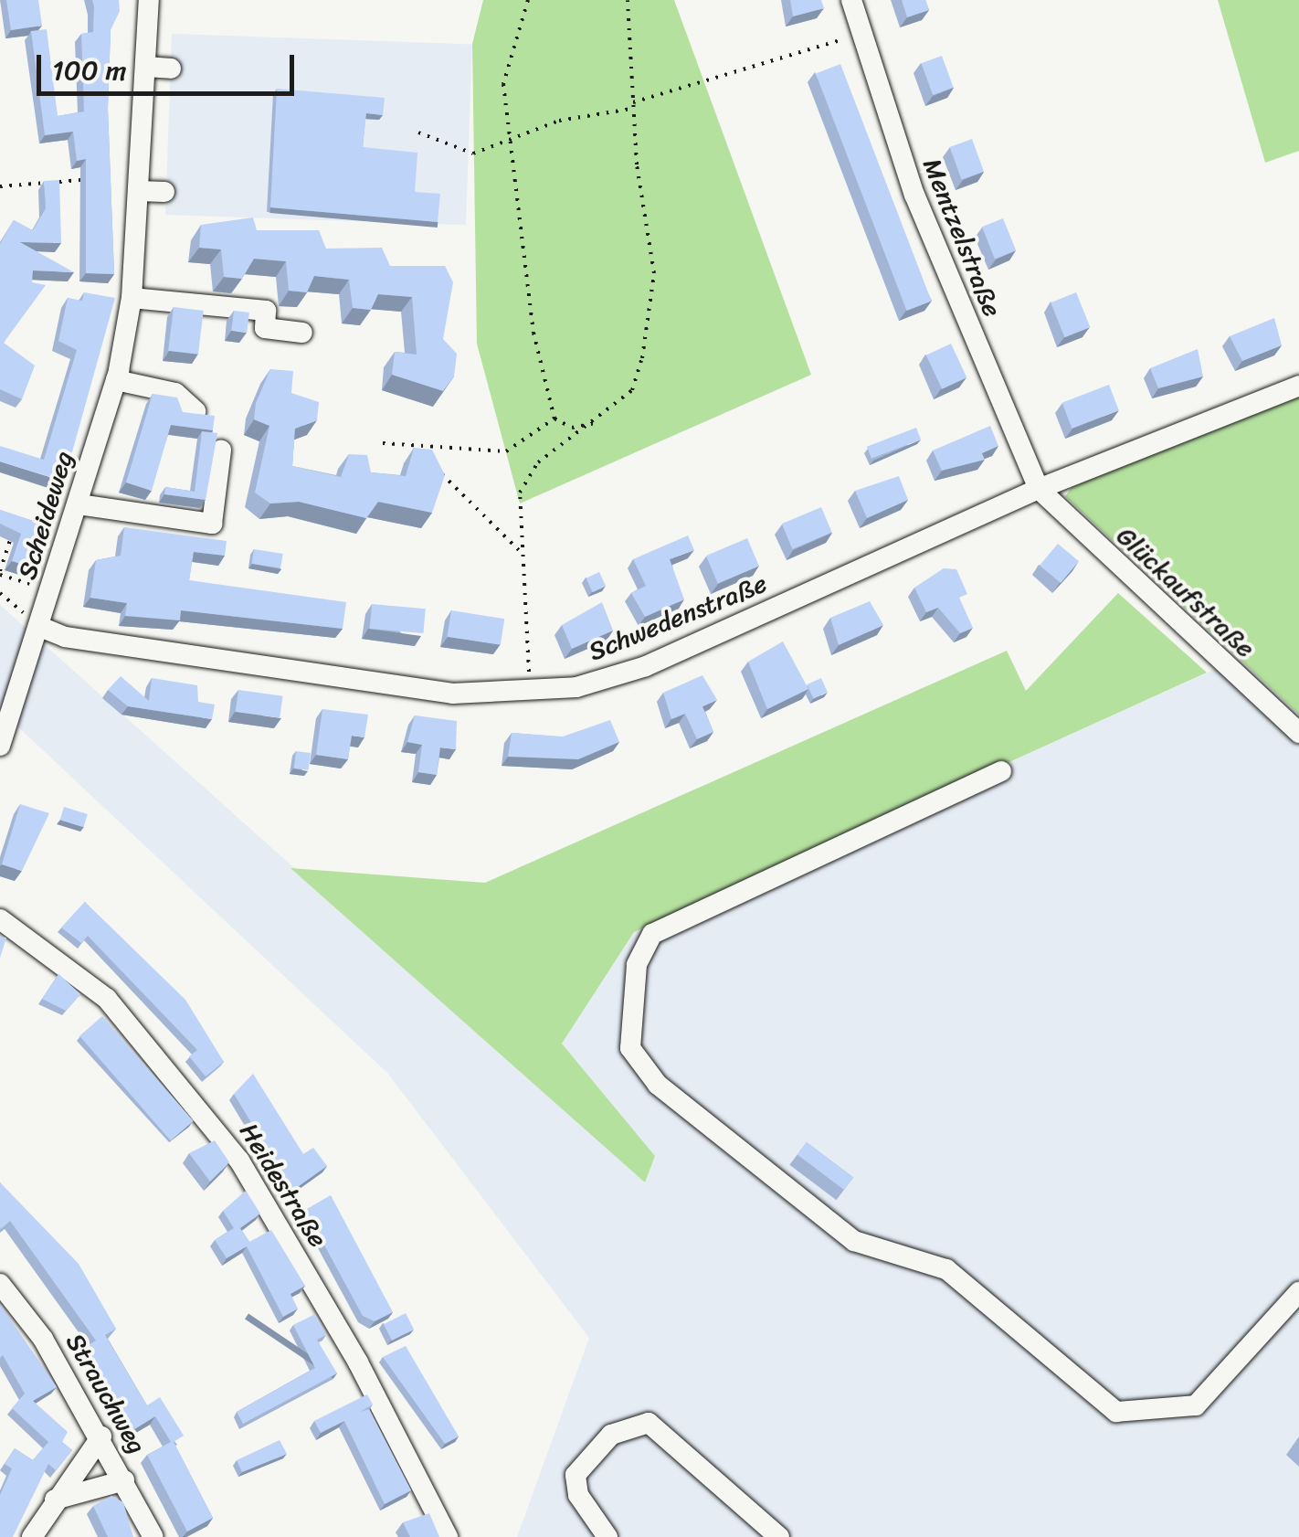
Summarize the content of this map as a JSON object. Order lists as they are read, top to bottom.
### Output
{
  "streets": {
    "street": [
      "Mentzelstraße",
      "Scheideweg",
      "Glückaufstraße",
      "Schwedenstraße",
      "Heidestraße",
      "Strauchweg"
    ]
  },
  "crossings": [
    ["Mentzelstraße", "Glückaufstraße"],
    ["Mentzelstraße", "Schwedenstraße"],
    ["Scheideweg", "Schwedenstraße"],
    ["Glückaufstraße", "Schwedenstraße"]
  ],
  "scale_bar": "100 m"
}
